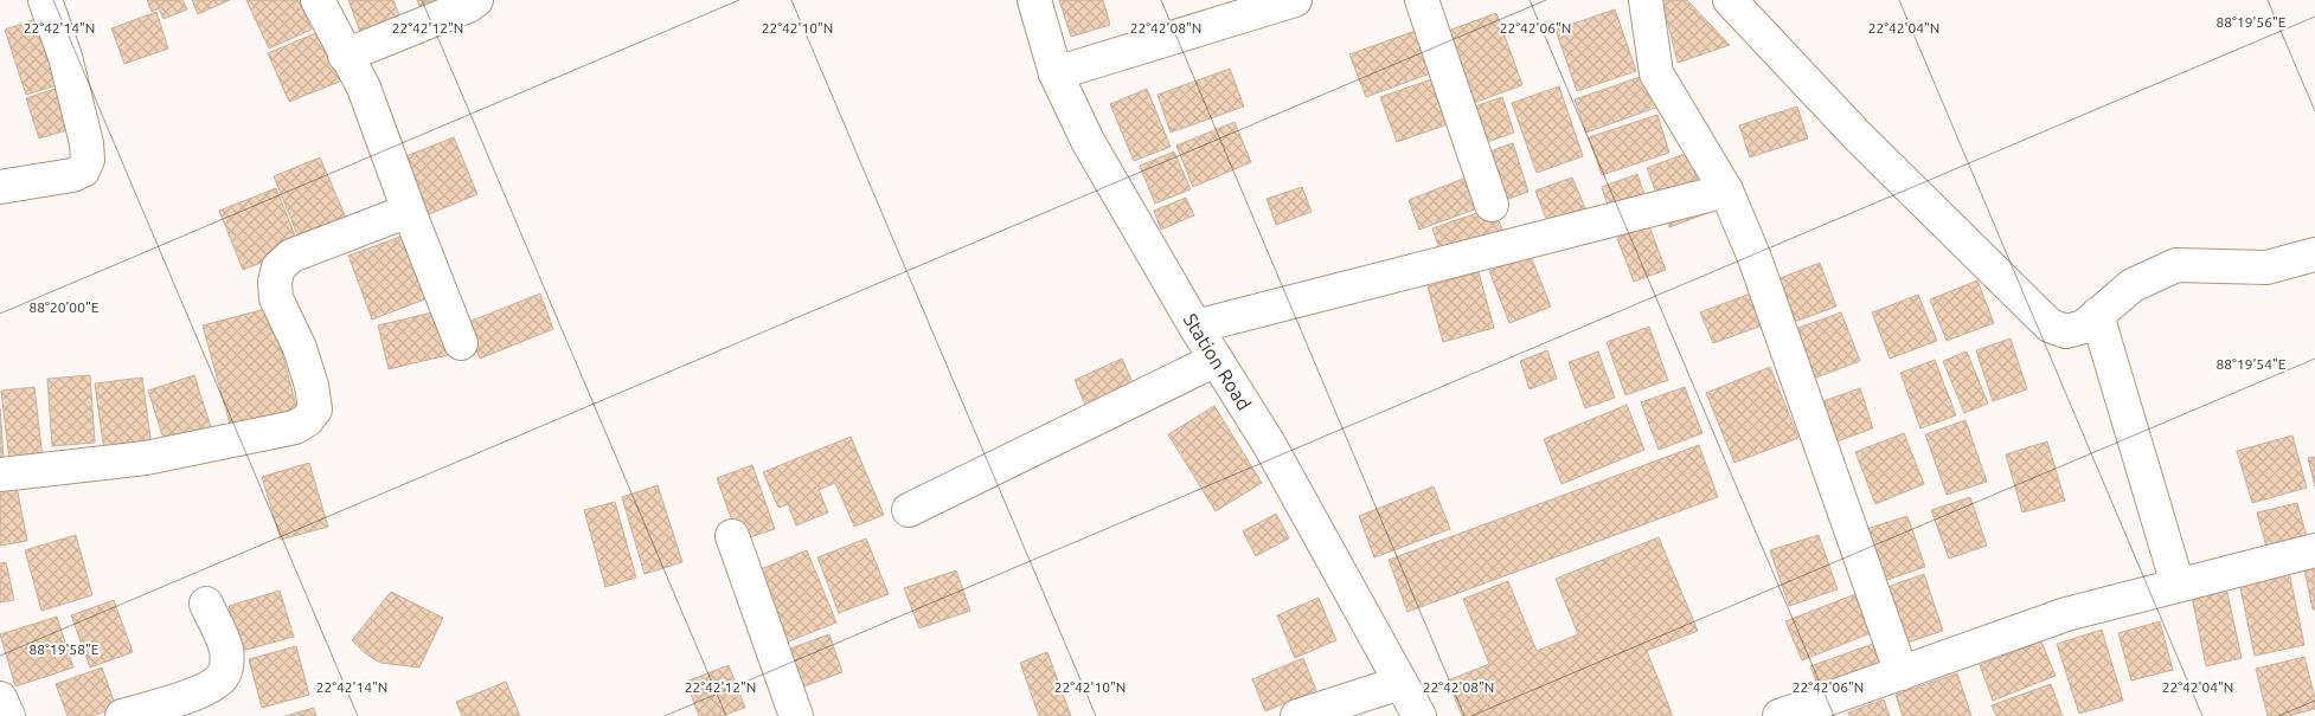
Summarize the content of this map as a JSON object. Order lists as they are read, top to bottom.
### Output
{
  "streets": {
    "street": ["Station Road"]
  },
  "coordinates": [
    "88°19'56\"E",
    "22°42'14\"N",
    "22°42'12\"N",
    "22°42'10\"N",
    "22°42'08\"N",
    "22°42'06\"N",
    "22°42'04\"N",
    "88°20'00\"E",
    "88°19'54\"E",
    "88°19'58\"E"
  ]
}
